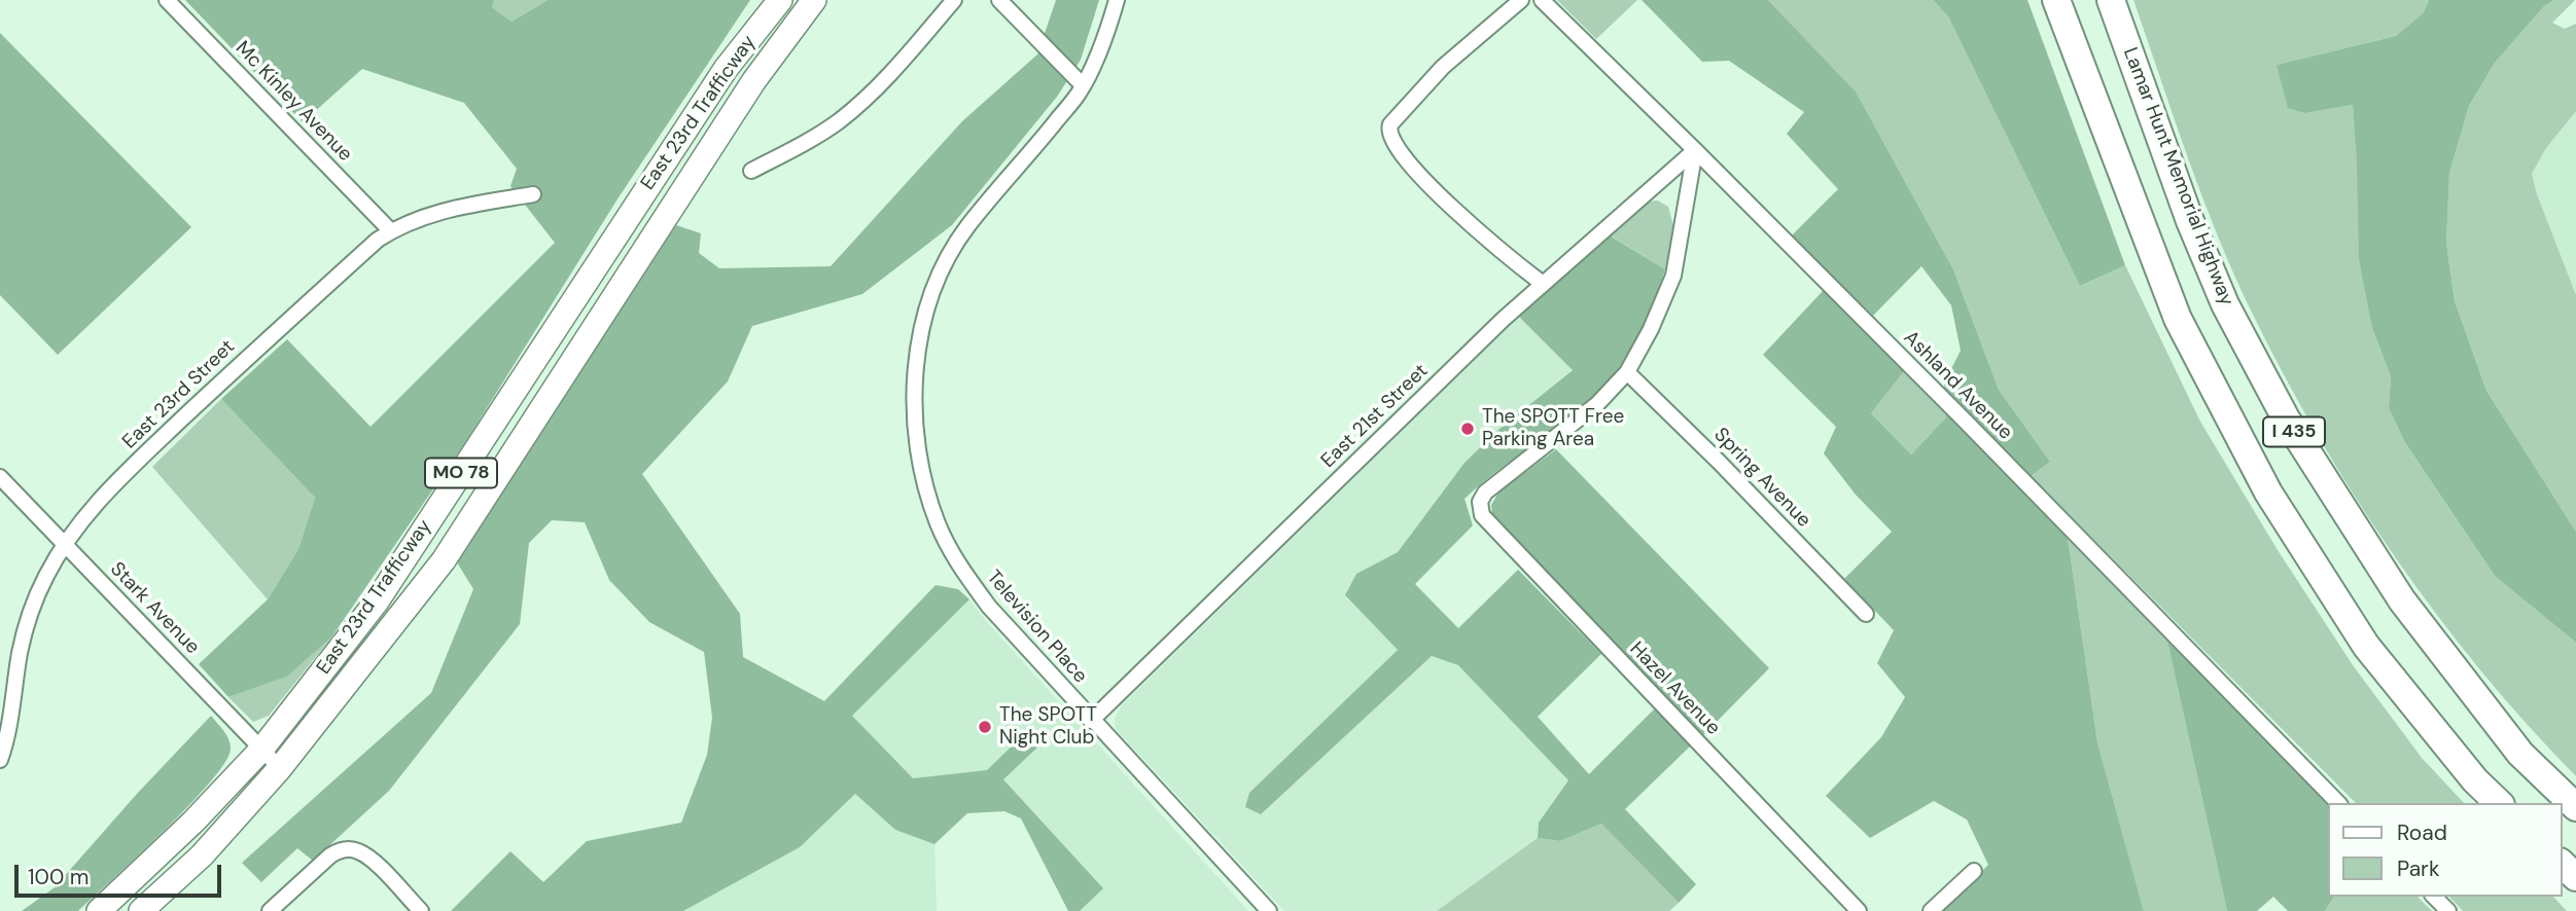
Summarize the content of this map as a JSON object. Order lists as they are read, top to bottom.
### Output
{
  "streets": {
    "highway": ["Lamar Hunt Memorial Highway", "I 435"],
    "main road": ["East 23rd Trafficway", "MO 78"],
    "street": [
      "Mc Kinley Avenue",
      "Ashland Avenue",
      "East 23rd Street",
      "East 21st Street",
      "Spring Avenue",
      "Stark Avenue",
      "Television Place",
      "Hazel Avenue"
    ]
  },
  "crossings": [
    ["Mc Kinley Avenue", "East 23rd Street"],
    ["East 23rd Trafficway", "Stark Avenue"],
    ["Ashland Avenue", "East 21st Street"],
    ["East 23rd Street", "Stark Avenue"],
    ["East 21st Street", "Television Place"],
    ["Spring Avenue", "Hazel Avenue"]
  ],
  "places": ["The SPOTT Free Parking Area", "The SPOTT Night Club"],
  "legend": ["Road", "Park"],
  "scale_bar": "100 m"
}
